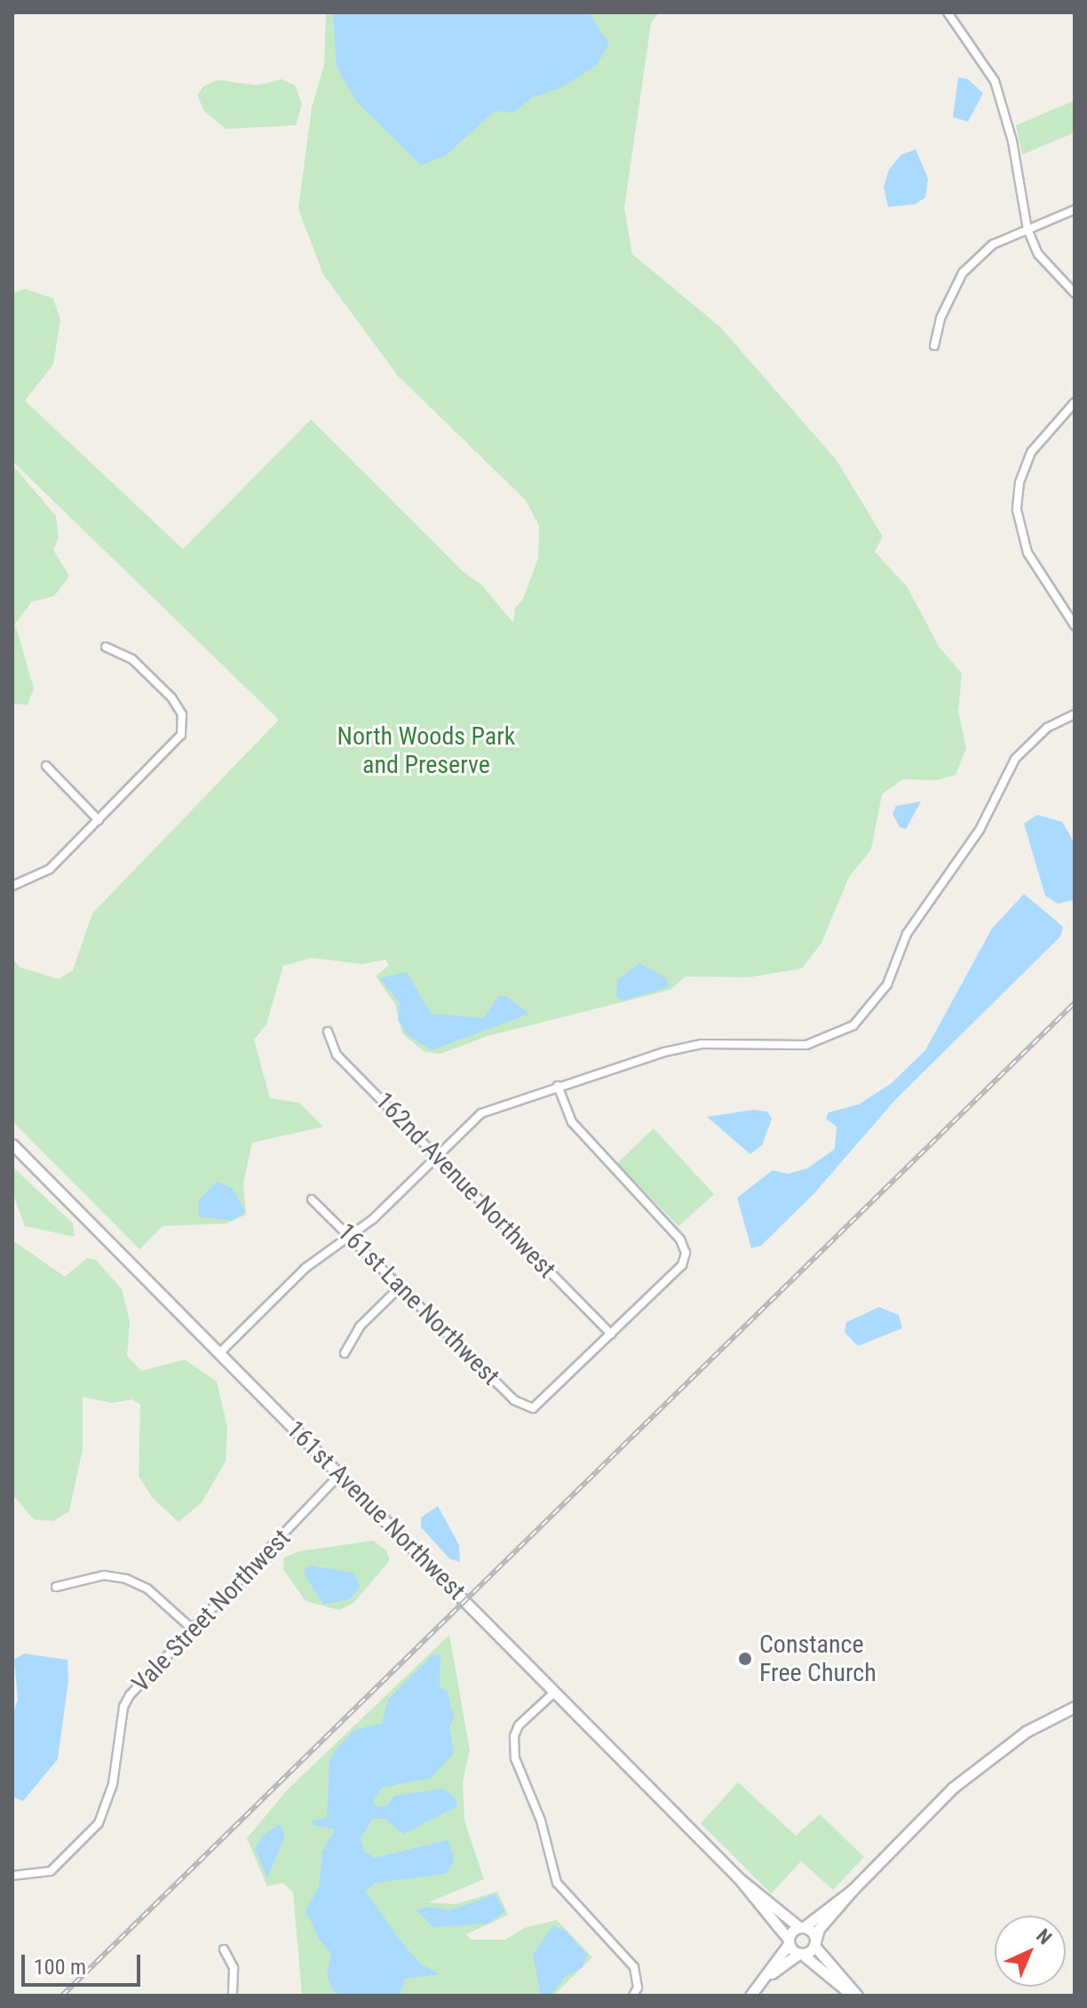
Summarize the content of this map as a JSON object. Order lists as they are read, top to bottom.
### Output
{
  "streets": {
    "main road": ["161st Avenue Northwest"],
    "street": ["162nd Avenue Northwest", "161st Lane Northwest", "Vale Street Northwest"]
  },
  "crossings": [
    ["162nd Avenue Northwest", "161st Lane Northwest"],
    ["161st Avenue Northwest", "Vale Street Northwest"]
  ],
  "parks": ["North Woods Park and Preserve"],
  "places": ["Constance Free Church"],
  "scale_bar": "100 m",
  "north": "top right"
}
